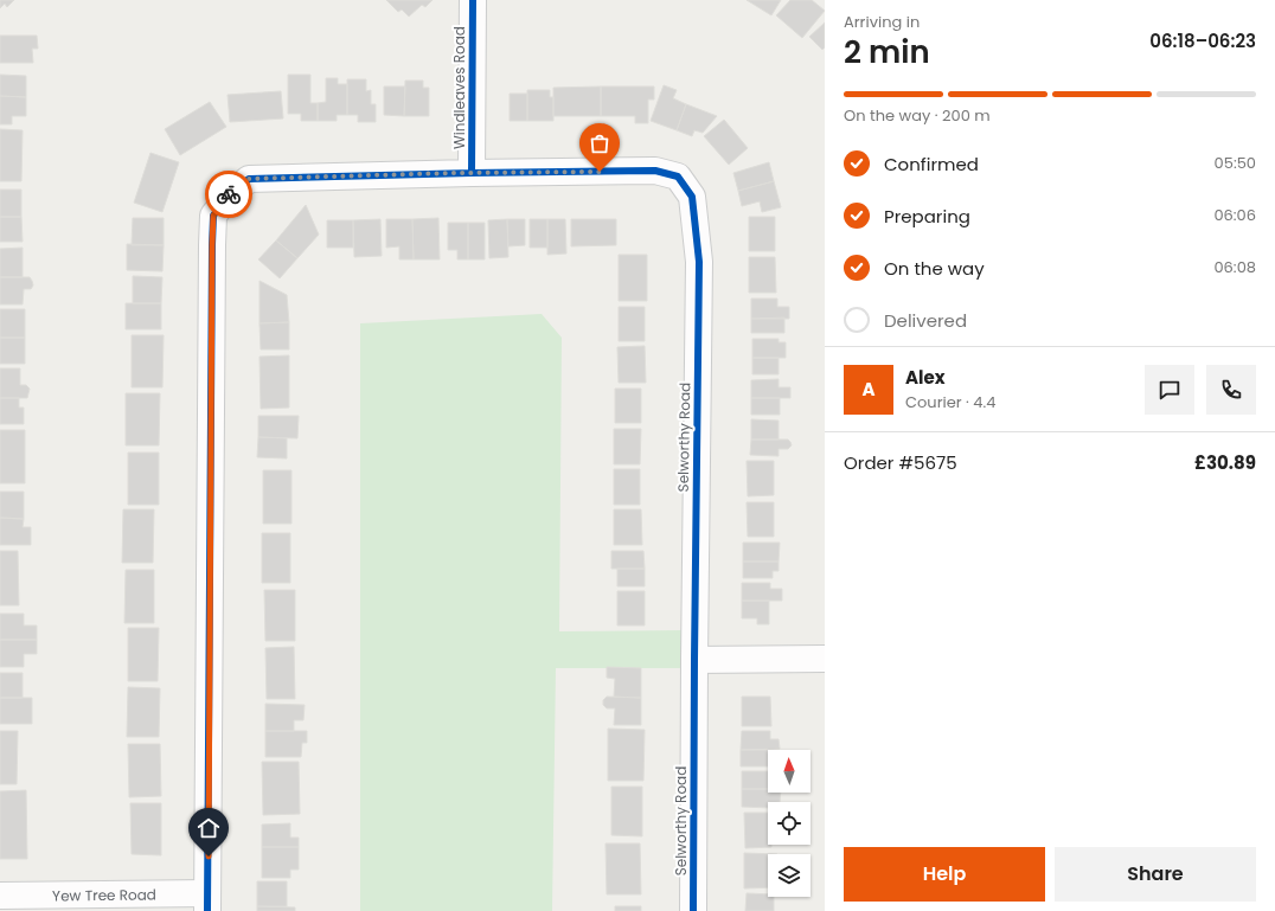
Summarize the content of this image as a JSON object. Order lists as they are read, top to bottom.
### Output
{
  "streets": {
    "street": ["Windleaves Road", "Selworthy Road", "Yew Tree Road"]
  },
  "crossings": [
    ["Windleaves Road", "Selworthy Road"]
  ],
  "north": "top",
  "page": {
    "heading": ["2 min", "Arriving in", "06:18–06:23"],
    "panel": [
      "Alex",
      "Courier · 4.4",
      "Order #5675",
      "£30.89"
    ],
    "bar": "On the way · 200 m",
    "list": [
      ["Confirmed", "05:50"],
      ["Preparing", "06:06"],
      ["On the way", "06:08"],
      "Delivered"
    ],
    "round": "A",
    "buttons": ["Help", "Share"]
  }
}
